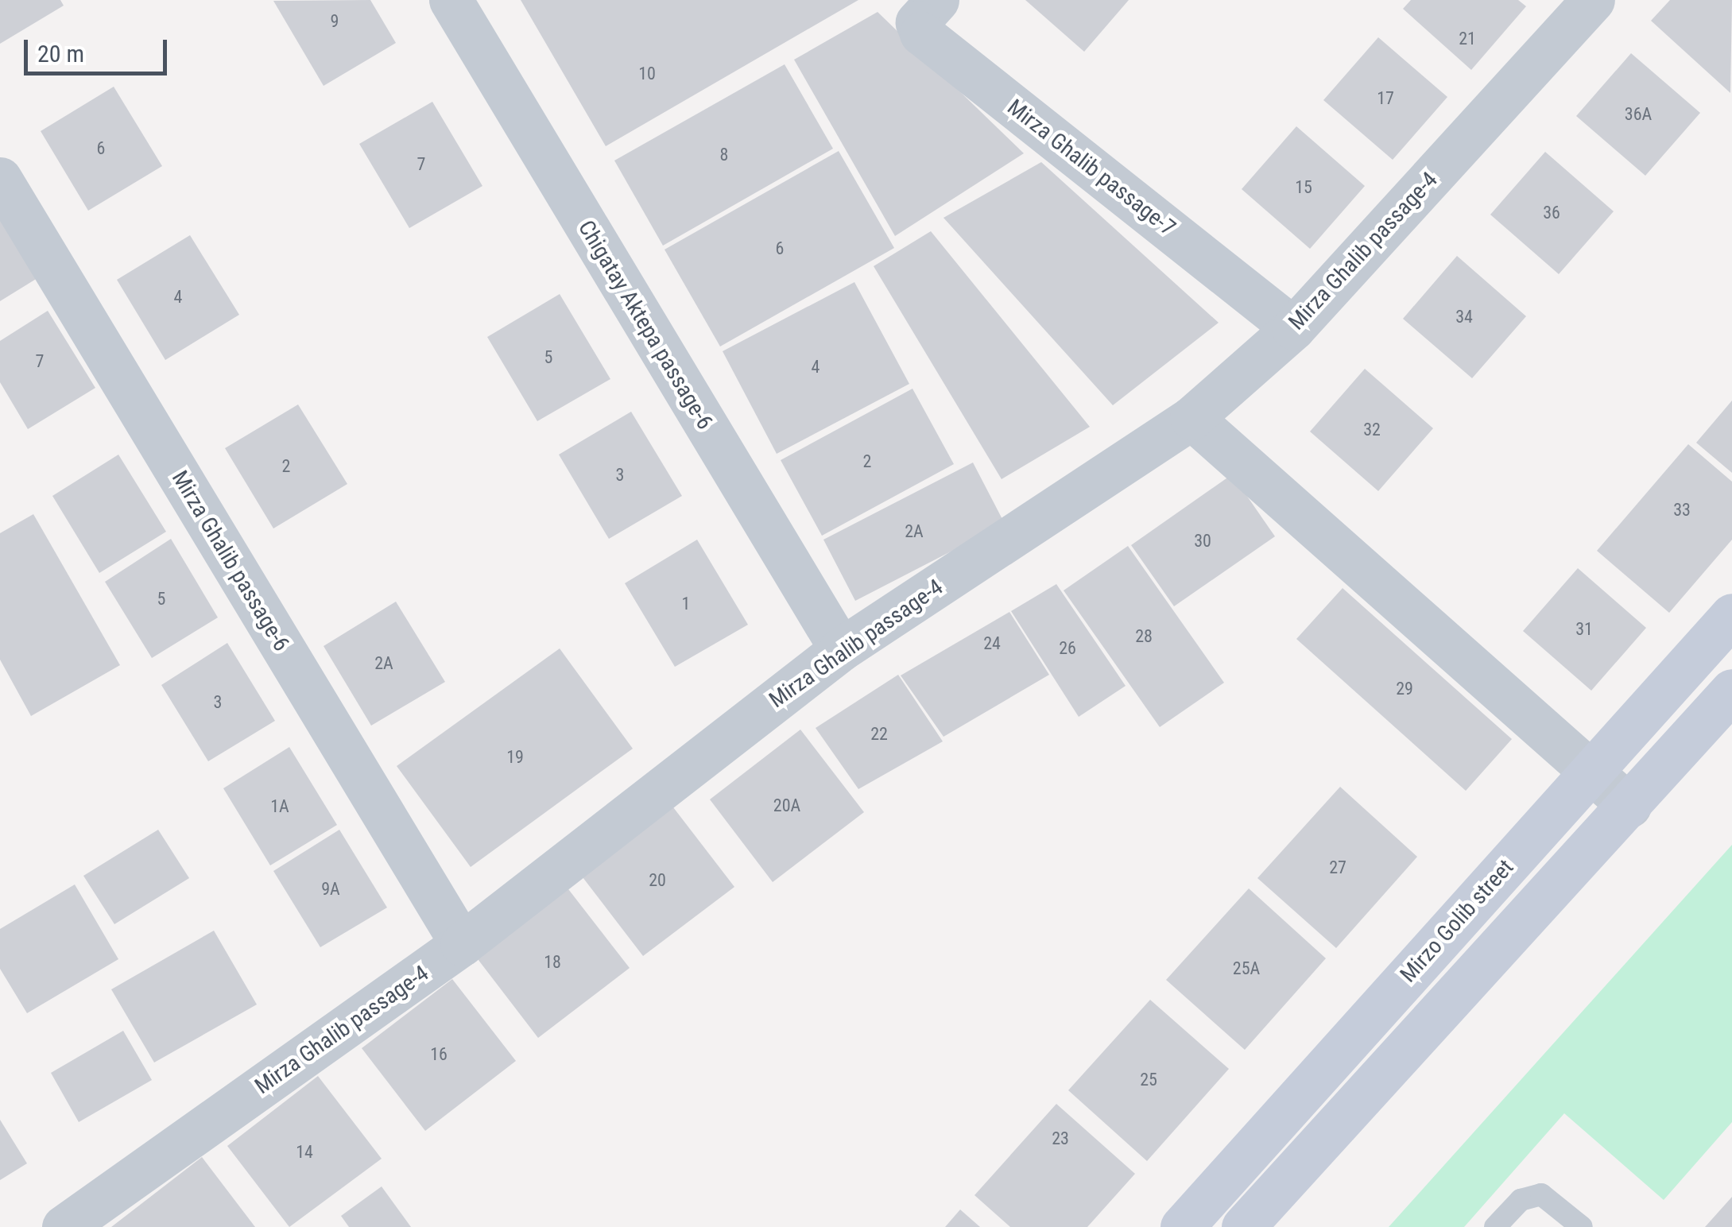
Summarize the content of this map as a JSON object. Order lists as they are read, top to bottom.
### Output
{
  "streets": {
    "main road": ["Mirzo Golib street"],
    "street": [
      "Mirza Ghalib passage-7",
      "Mirza Ghalib passage-4",
      "Chigatay Aktepa passage-6",
      "Mirza Ghalib passage-6"
    ]
  },
  "crossings": [
    ["Mirza Ghalib passage-7", "Mirza Ghalib passage-4"],
    ["Mirza Ghalib passage-4", "Chigatay Aktepa passage-6"],
    ["Mirza Ghalib passage-4", "Mirza Ghalib passage-6"]
  ],
  "house_numbers": [
    "9",
    "21",
    "10",
    "17",
    "36A",
    "6",
    "8",
    "7",
    "15",
    "36",
    "6",
    "4",
    "34",
    "5",
    "7",
    "4",
    "32",
    "2",
    "2",
    "3",
    "33",
    "2A",
    "30",
    "5",
    "1",
    "31",
    "28",
    "24",
    "26",
    "2A",
    "29",
    "3",
    "22",
    "19",
    "20A",
    "1A",
    "27",
    "20",
    "9A",
    "18",
    "25A",
    "16",
    "25",
    "23",
    "14"
  ],
  "scale_bar": "20 m"
}
